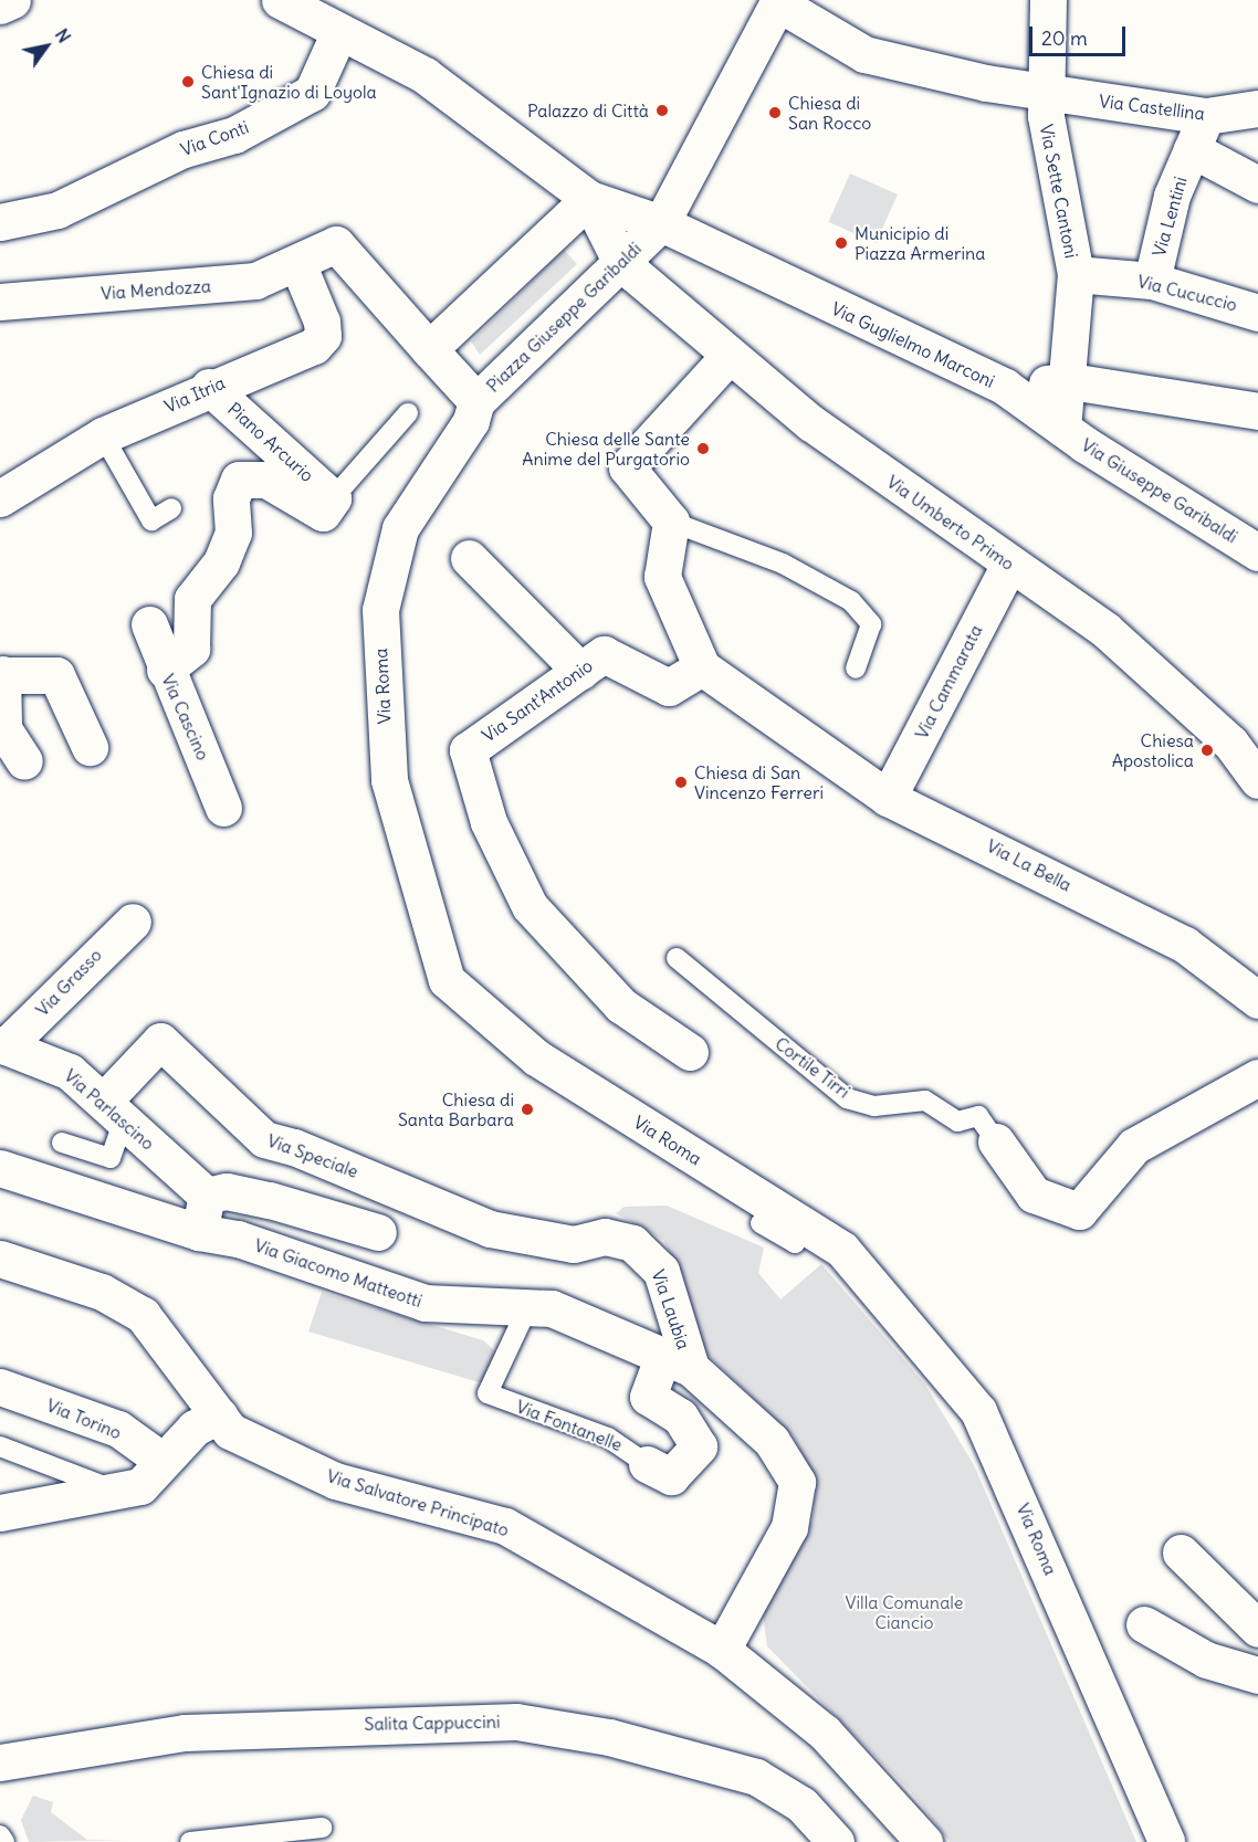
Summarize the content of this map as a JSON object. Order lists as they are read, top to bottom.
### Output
{
  "streets": {
    "street": [
      "Via Castellina",
      "Via Conti",
      "Via Sette Cantoni",
      "Via Lentini",
      "Via Mendozza",
      "Via Cucuccio",
      "Piazza Giuseppe Garibaldi",
      "Via Guglielmo Marconi",
      "Via Itria",
      "Piano Arcurio",
      "Via Giuseppe Garibaldi",
      "Via Umberto Primo",
      "Via Cammarata",
      "Via Roma",
      "Via Sant'Antonio",
      "Via Cascino",
      "Via La Bella",
      "Via Grasso",
      "Via Parlascino",
      "Via Speciale",
      "Via Giacomo Matteotti",
      "Via Laubia",
      "Via Torino",
      "Via Salvatore Principato",
      "Salita Cappuccini"
    ],
    "lane": ["Cortile Tirri", "Via Fontanelle"]
  },
  "crossings": [
    ["Via Castellina", "Via Sette Cantoni"],
    ["Via Castellina", "Via Lentini"],
    ["Via Sette Cantoni", "Via Cucuccio"],
    ["Via Sette Cantoni", "Via Guglielmo Marconi"],
    ["Via Sette Cantoni", "Via Giuseppe Garibaldi"],
    ["Via Lentini", "Via Cucuccio"],
    ["Via Mendozza", "Piazza Giuseppe Garibaldi"],
    ["Via Mendozza", "Via Itria"],
    ["Piazza Giuseppe Garibaldi", "Via Guglielmo Marconi"],
    ["Piazza Giuseppe Garibaldi", "Via Umberto Primo"],
    ["Piazza Giuseppe Garibaldi", "Via Roma"],
    ["Via Guglielmo Marconi", "Via Giuseppe Garibaldi"],
    ["Via Itria", "Piano Arcurio"],
    ["Via Umberto Primo", "Via Cammarata"],
    ["Via Cammarata", "Via La Bella"],
    ["Via Sant'Antonio", "Via La Bella"],
    ["Via Grasso", "Via Parlascino"],
    ["Via Parlascino", "Via Speciale"],
    ["Via Speciale", "Via Laubia"],
    ["Via Giacomo Matteotti", "Via Laubia"],
    ["Via Giacomo Matteotti", "Via Fontanelle"],
    ["Via Giacomo Matteotti", "Via Salvatore Principato"]
  ],
  "parks": ["Villa Comunale Ciancio"],
  "places": [
    "Chiesa di Sant'Ignazio di Loyola",
    "Palazzo di Città",
    "Chiesa di San Rocco",
    "Municipio di Piazza Armerina",
    "Chiesa delle Sante Anime del Purgatorio",
    "Chiesa Apostolica",
    "Chiesa di San Vincenzo Ferreri",
    "Chiesa di Santa Barbara"
  ],
  "scale_bar": "20 m",
  "north": "top right"
}
